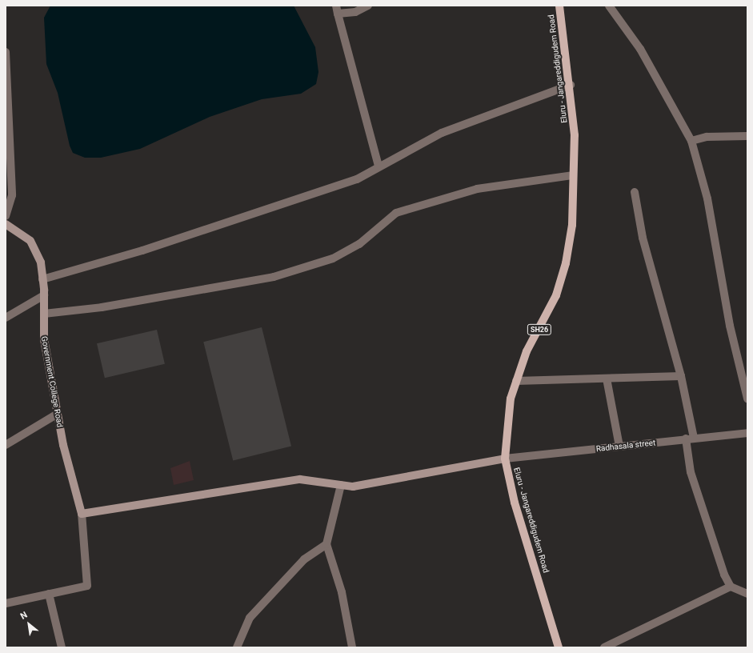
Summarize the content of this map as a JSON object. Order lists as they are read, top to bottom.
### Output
{
  "streets": {
    "main road": ["Eluru - Jangareddigudem Road", "SH26", "Government College Road"],
    "street": ["Radhasala street"]
  },
  "crossings": [
    ["Eluru - Jangareddigudem Road", "Radhasala street"]
  ],
  "north": "top left"
}
